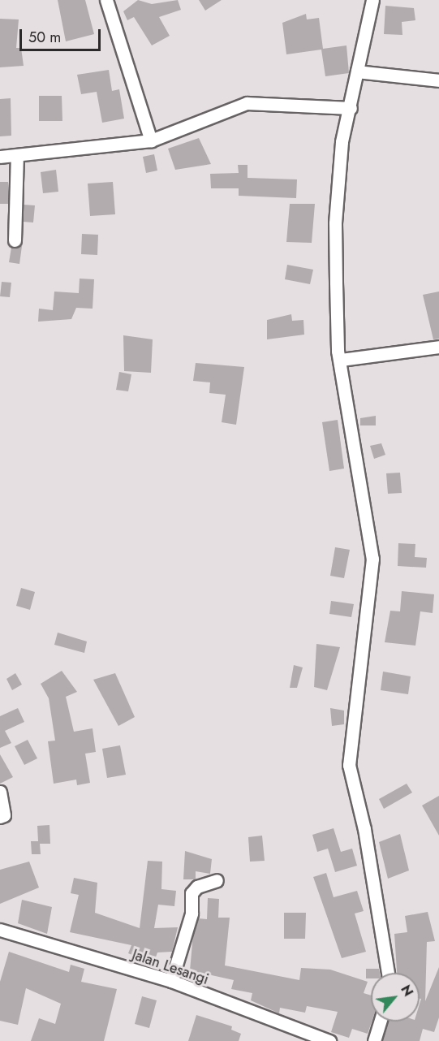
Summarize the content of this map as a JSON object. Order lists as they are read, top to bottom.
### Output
{
  "streets": {
    "street": ["Jalan Lesangi"]
  },
  "scale_bar": "50 m",
  "north": "top right"
}
